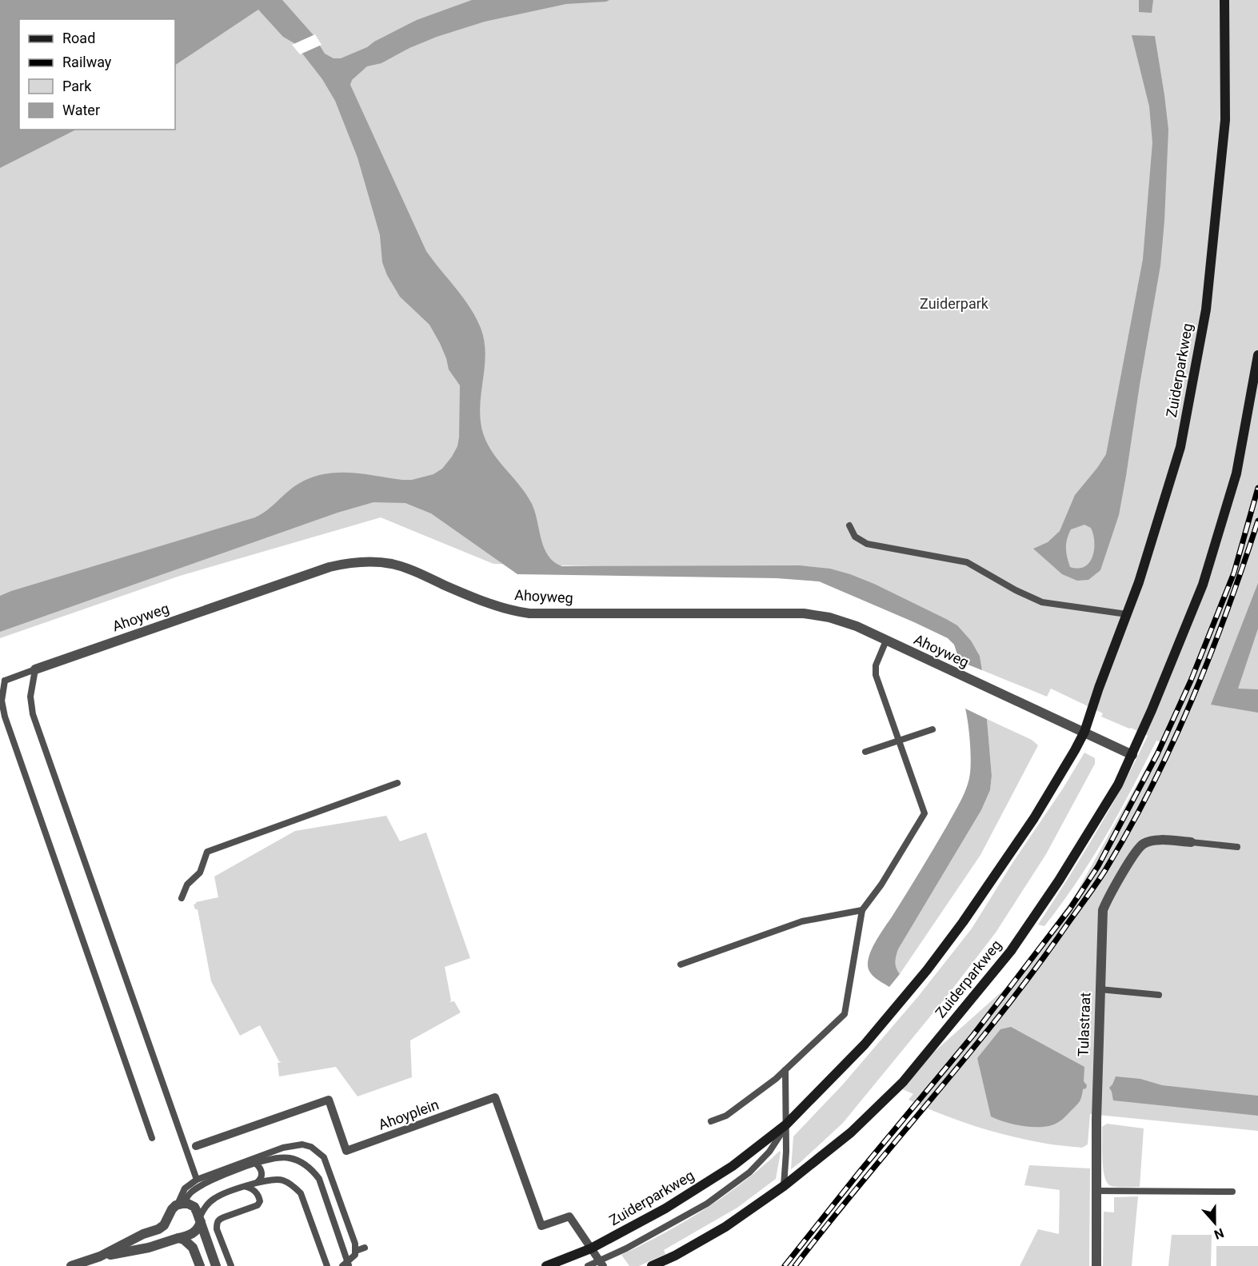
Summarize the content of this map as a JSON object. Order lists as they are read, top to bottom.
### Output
{
  "streets": {
    "main road": ["Zuiderparkweg"],
    "street": ["Ahoyweg", "Tulastraat", "Ahoyplein"]
  },
  "crossings": [
    ["Zuiderparkweg", "Ahoyweg"],
    ["Zuiderparkweg", "Ahoyplein"]
  ],
  "parks": ["Zuiderpark"],
  "legend": [
    "Road",
    "Railway",
    "Park",
    "Water"
  ],
  "north": "bottom"
}
